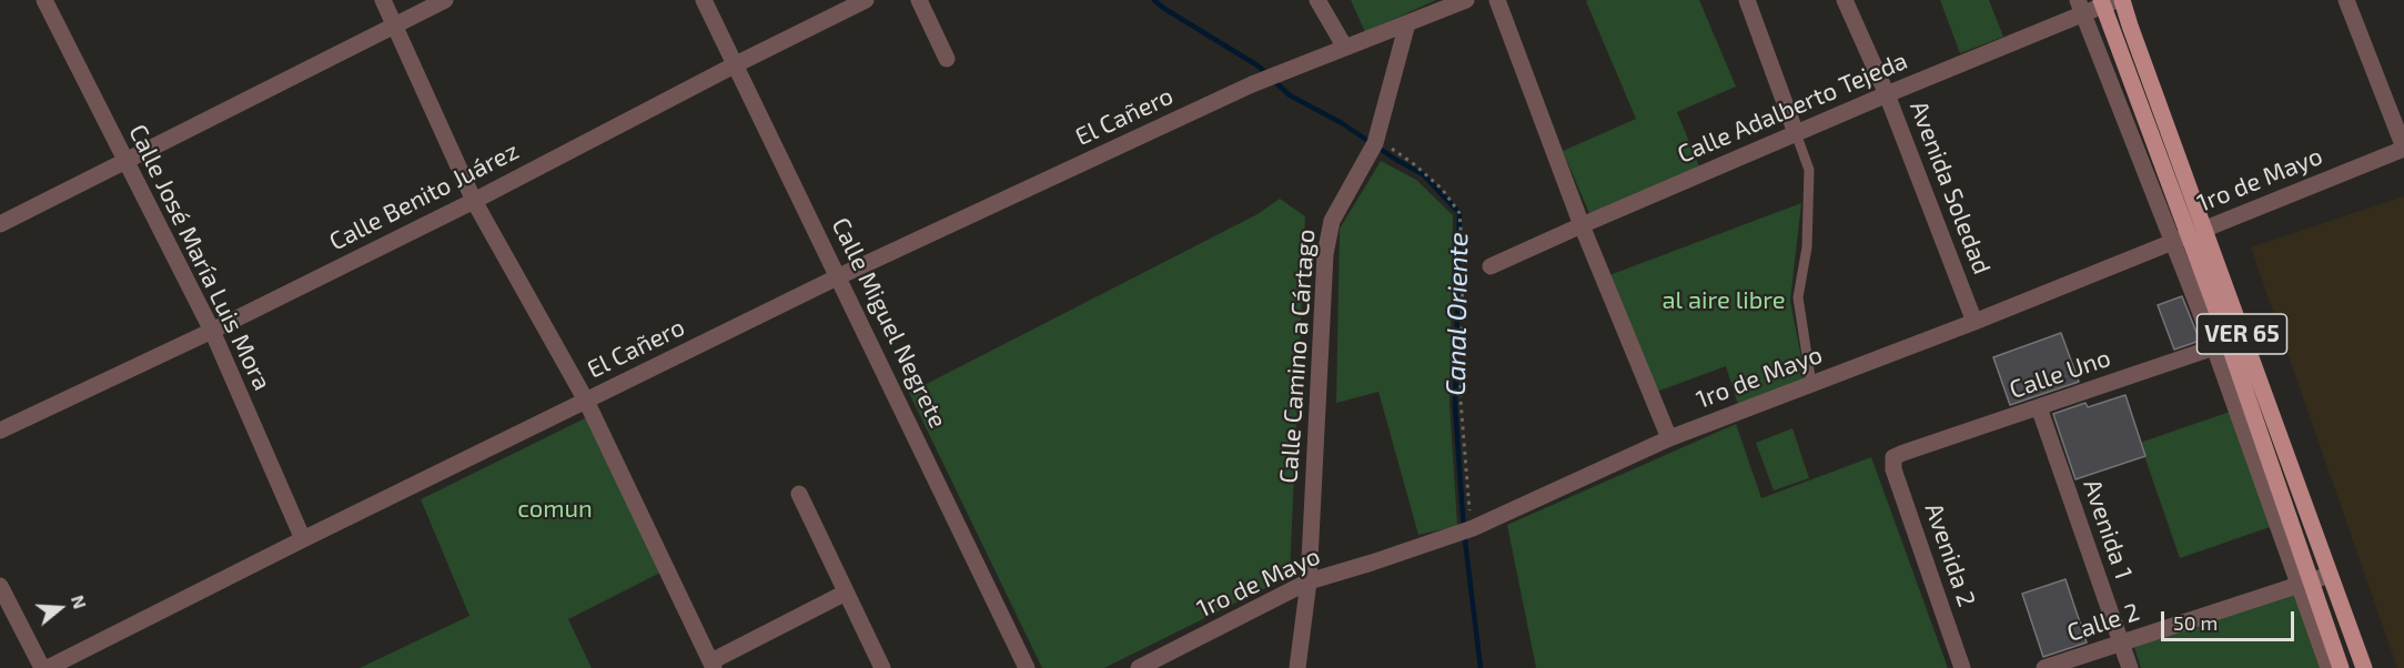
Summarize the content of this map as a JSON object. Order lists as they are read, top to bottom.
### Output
{
  "streets": {
    "main road": ["VER 65"],
    "street": [
      "Calle Adalberto Tejeda",
      "El Cañero",
      "1ro de Mayo",
      "Avenida Soledad",
      "Calle Benito Juárez",
      "Calle José María Luis Mora",
      "Calle Miguel Negrete",
      "Calle Camino a Cártago",
      "Calle Uno",
      "Avenida 1",
      "Avenida 2",
      "Calle 2"
    ]
  },
  "crossings": [
    ["Calle Adalberto Tejeda", "Avenida Soledad"],
    ["Calle Adalberto Tejeda", "VER 65"],
    ["El Cañero", "Calle José María Luis Mora"],
    ["El Cañero", "Calle Miguel Negrete"],
    ["1ro de Mayo", "Avenida Soledad"],
    ["1ro de Mayo", "VER 65"],
    ["1ro de Mayo", "Calle Camino a Cártago"],
    ["Calle Benito Juárez", "Calle José María Luis Mora"],
    ["Calle Benito Juárez", "Calle Miguel Negrete"],
    ["VER 65", "Calle Uno"],
    ["VER 65", "Calle 2"],
    ["Calle Uno", "Avenida 1"],
    ["Calle Uno", "Avenida 2"],
    ["Avenida 1", "Calle 2"]
  ],
  "water": ["Canal Oriente"],
  "parks": ["al aire libre", "comun"],
  "scale_bar": "50 m",
  "north": "right"
}
